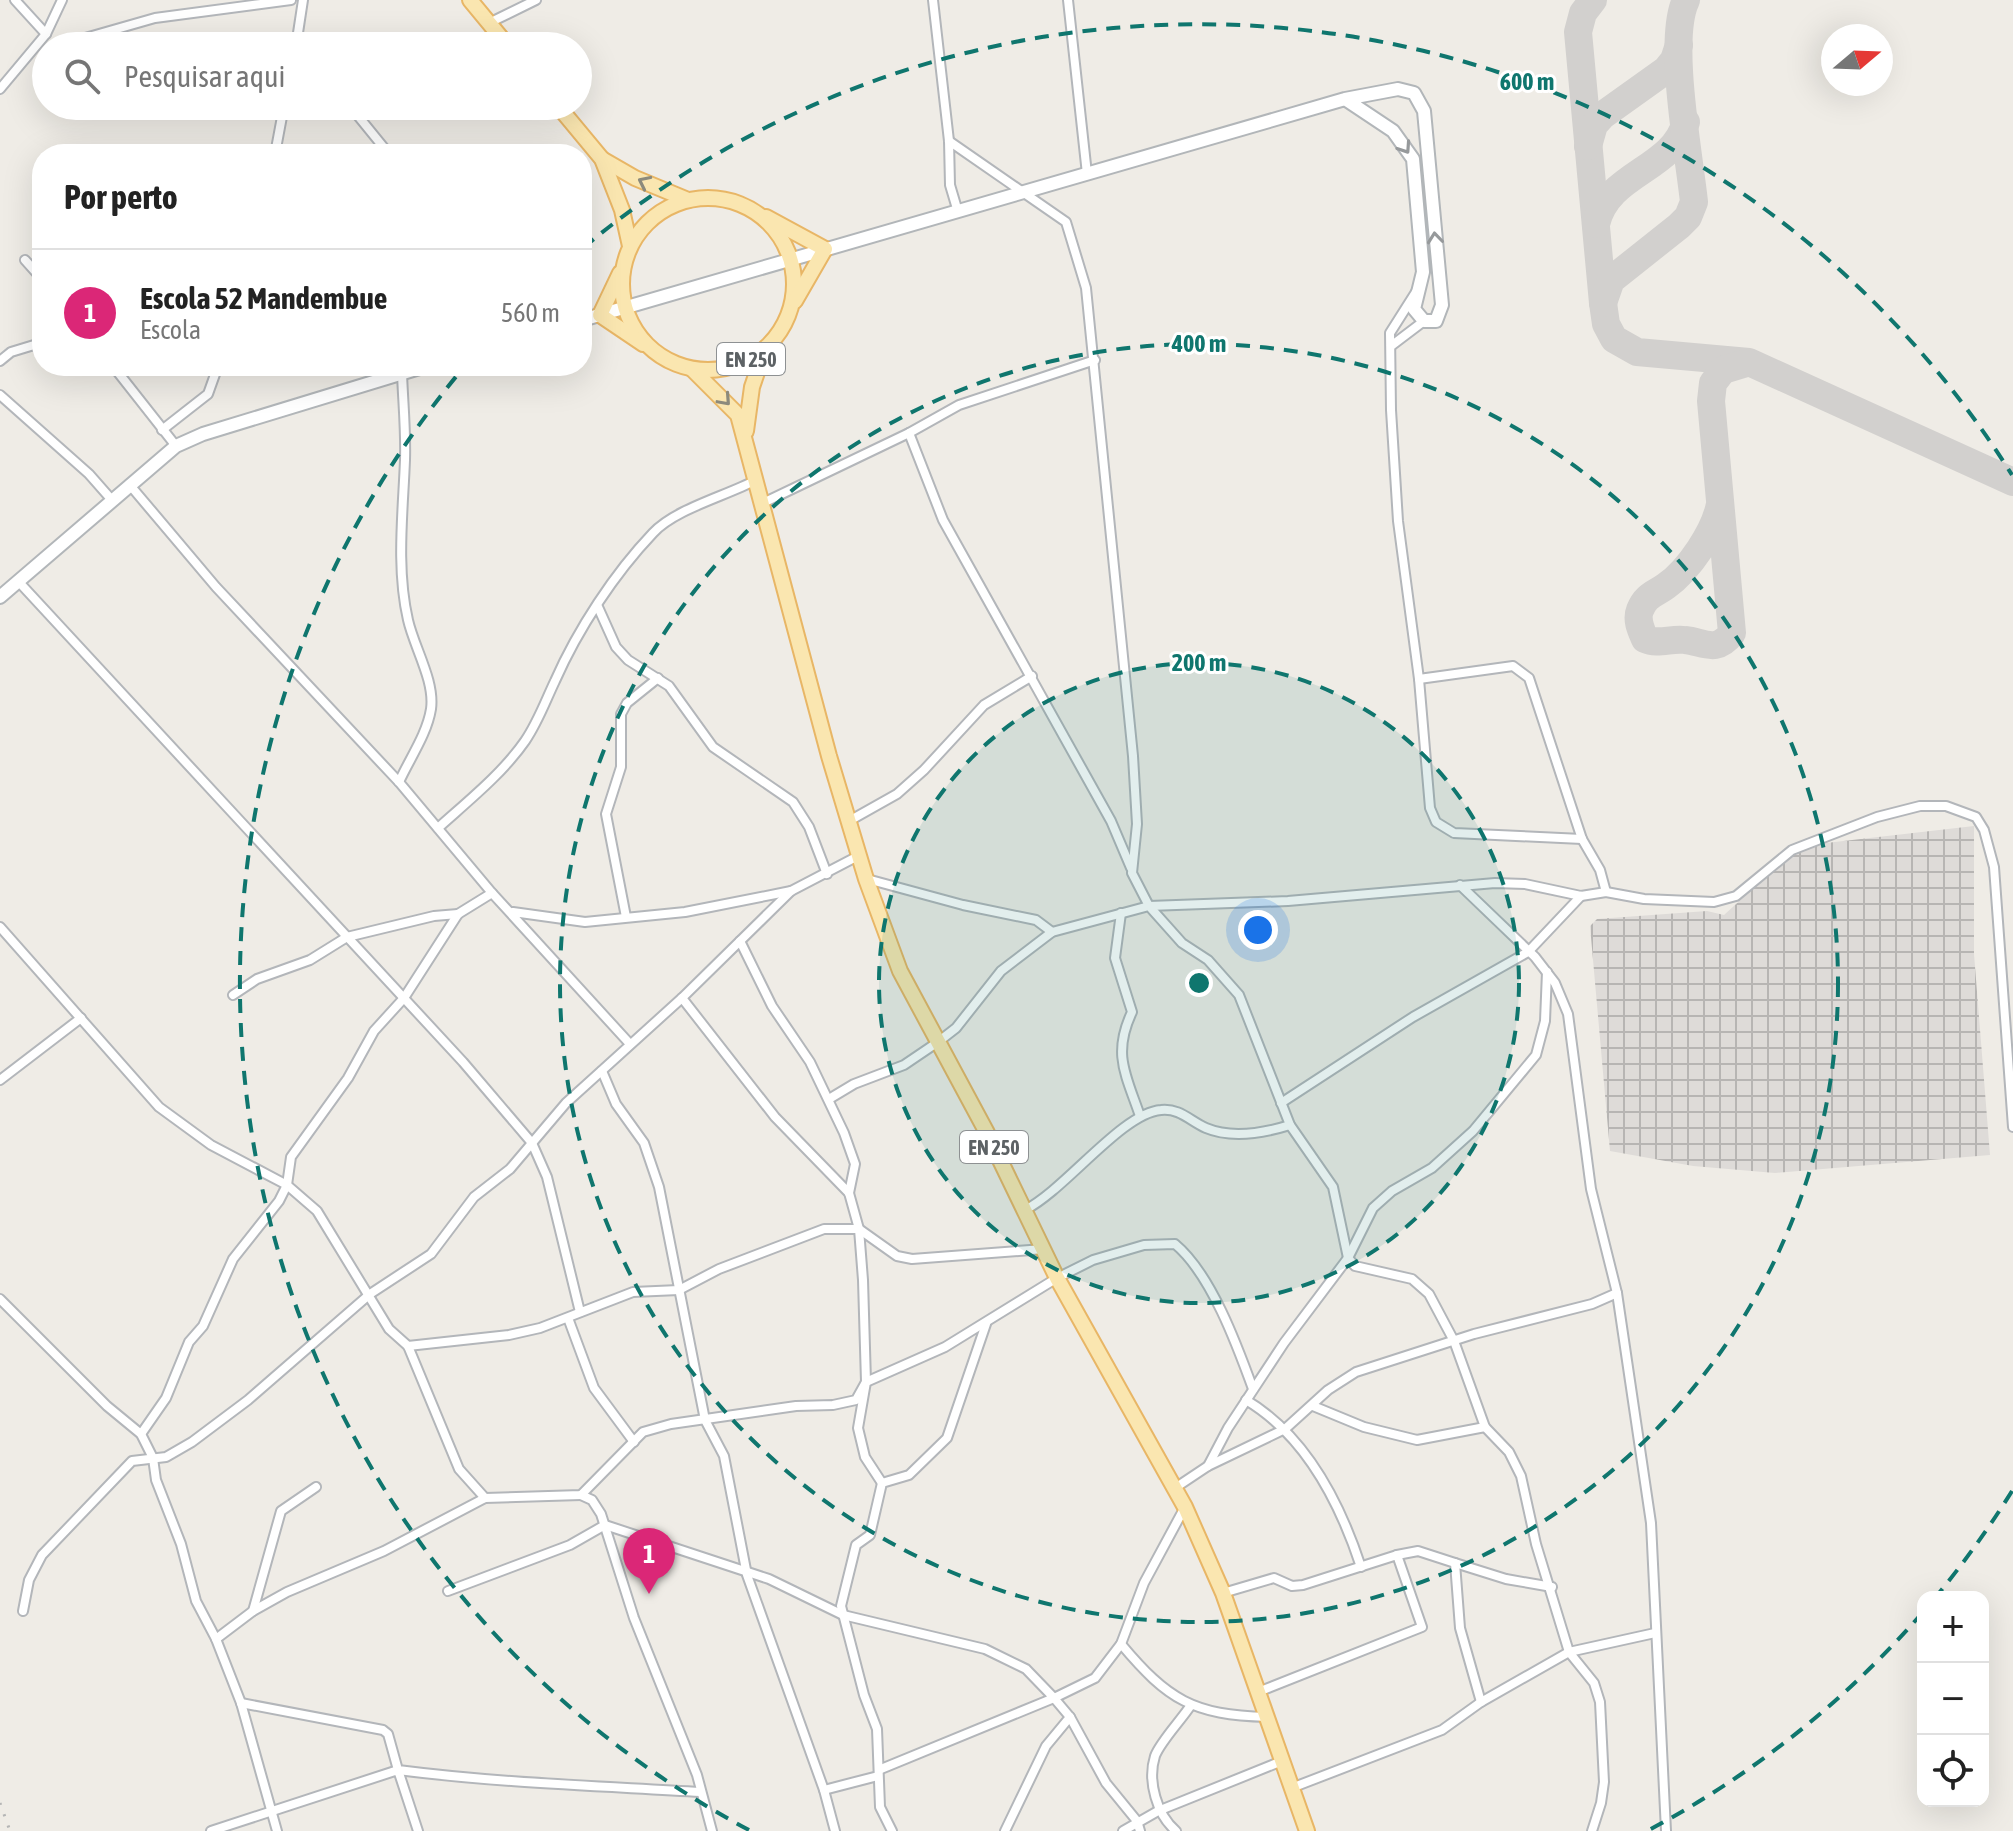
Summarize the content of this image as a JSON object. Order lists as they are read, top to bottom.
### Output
{
  "streets": {
    "main road": ["EN 250"]
  },
  "north": "right",
  "page": {
    "search": "Pesquisar aqui",
    "heading": "Por perto",
    "list": [
      {
        "mark": "1",
        "name": "Escola 52 Mandembue",
        "note": "Escola",
        "value": "560 m"
      }
    ],
    "pins": "1",
    "map_buttons": ["+", "−"]
  },
  "rings": ["600 m", "400 m", "200 m"]
}
